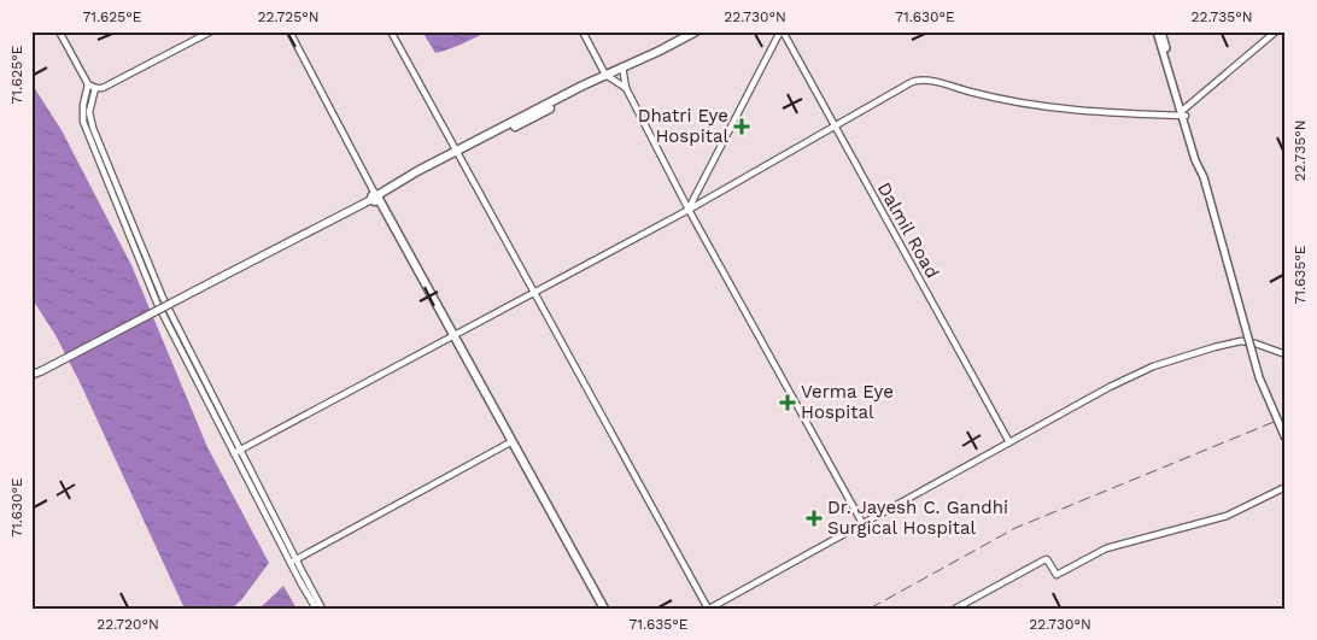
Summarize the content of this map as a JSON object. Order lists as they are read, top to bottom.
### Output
{
  "streets": {
    "street": ["Dalmil Road"]
  },
  "places": {
    "health": ["Dhatri Eye Hospital", "Verma Eye Hospital", "Dr. Jayesh C. Gandhi Surgical Hospital"]
  },
  "coordinates": [
    "71.625°E",
    "22.725°N",
    "22.730°N",
    "71.630°E",
    "22.735°N",
    "71.635°E",
    "22.720°N"
  ]
}
